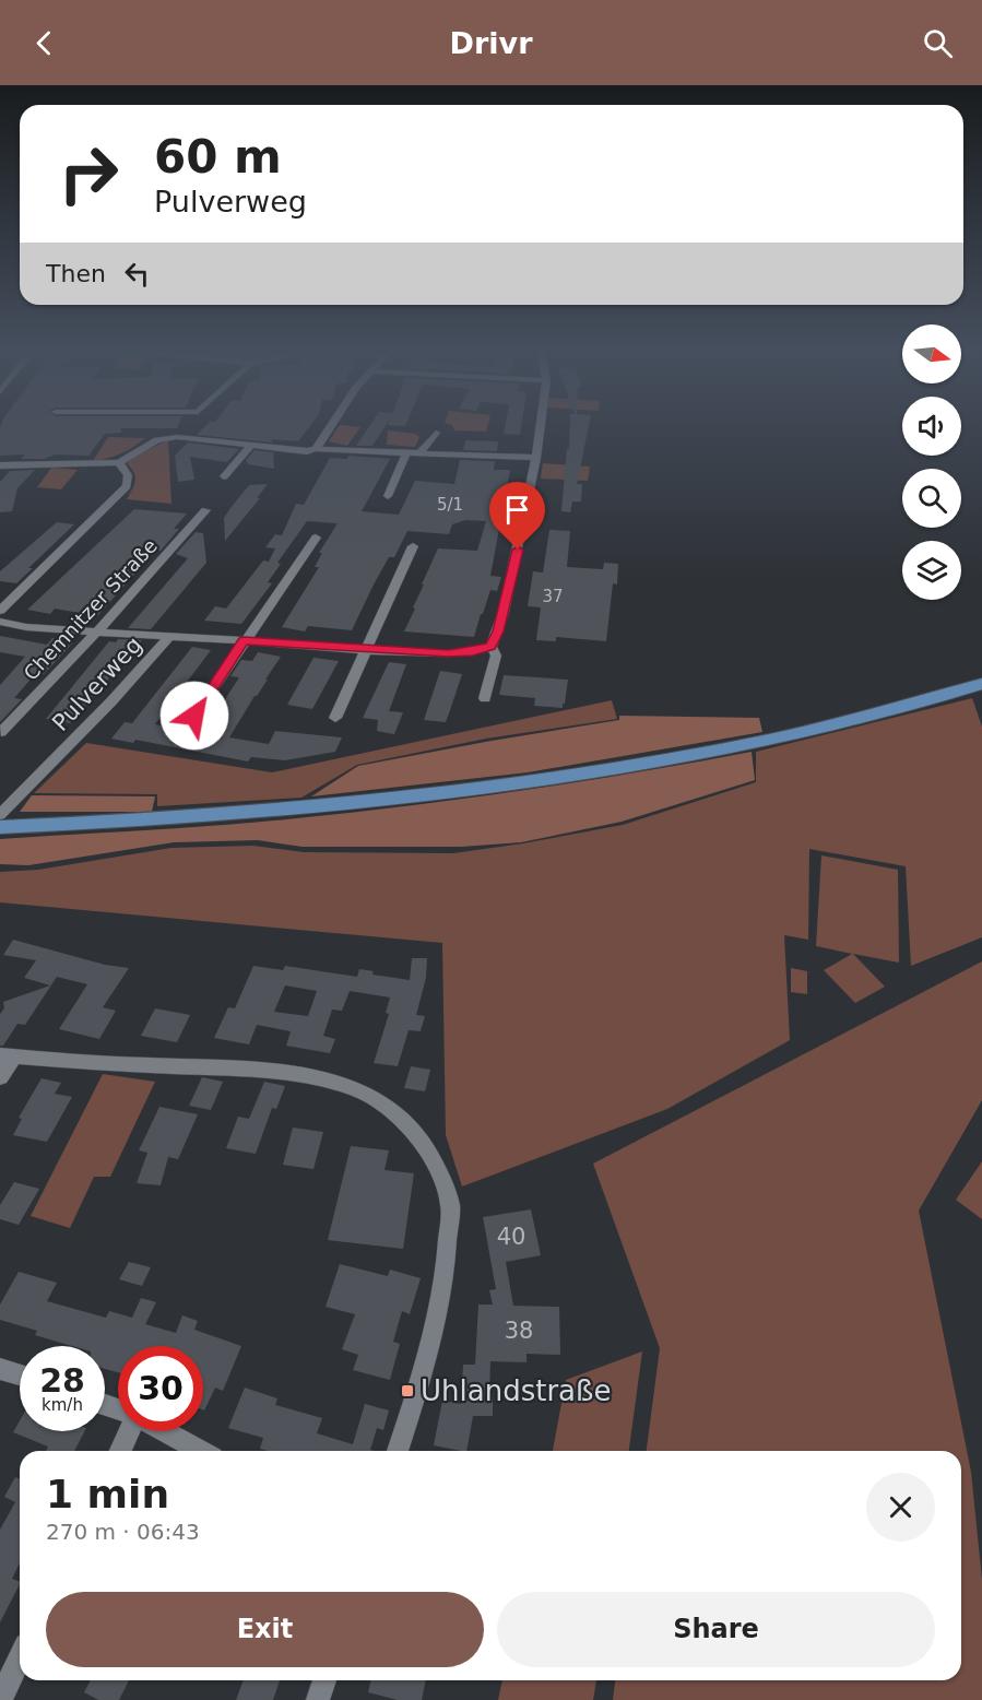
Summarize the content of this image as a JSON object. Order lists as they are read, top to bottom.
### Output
{
  "streets": {
    "street": ["Chemnitzer Straße", "Pulverweg"]
  },
  "places": {
    "transit": ["Uhlandstraße"]
  },
  "house_numbers": [
    "5/1",
    "37",
    "40",
    "38"
  ],
  "north": "right",
  "page": {
    "header": "Drivr",
    "turn": ["60 m", "Pulverweg"],
    "then": "Then",
    "speed": "28 km/h",
    "limit": "30",
    "heading": ["1 min", "270 m · 06:43"],
    "buttons": ["Exit", "Share"]
  }
}
